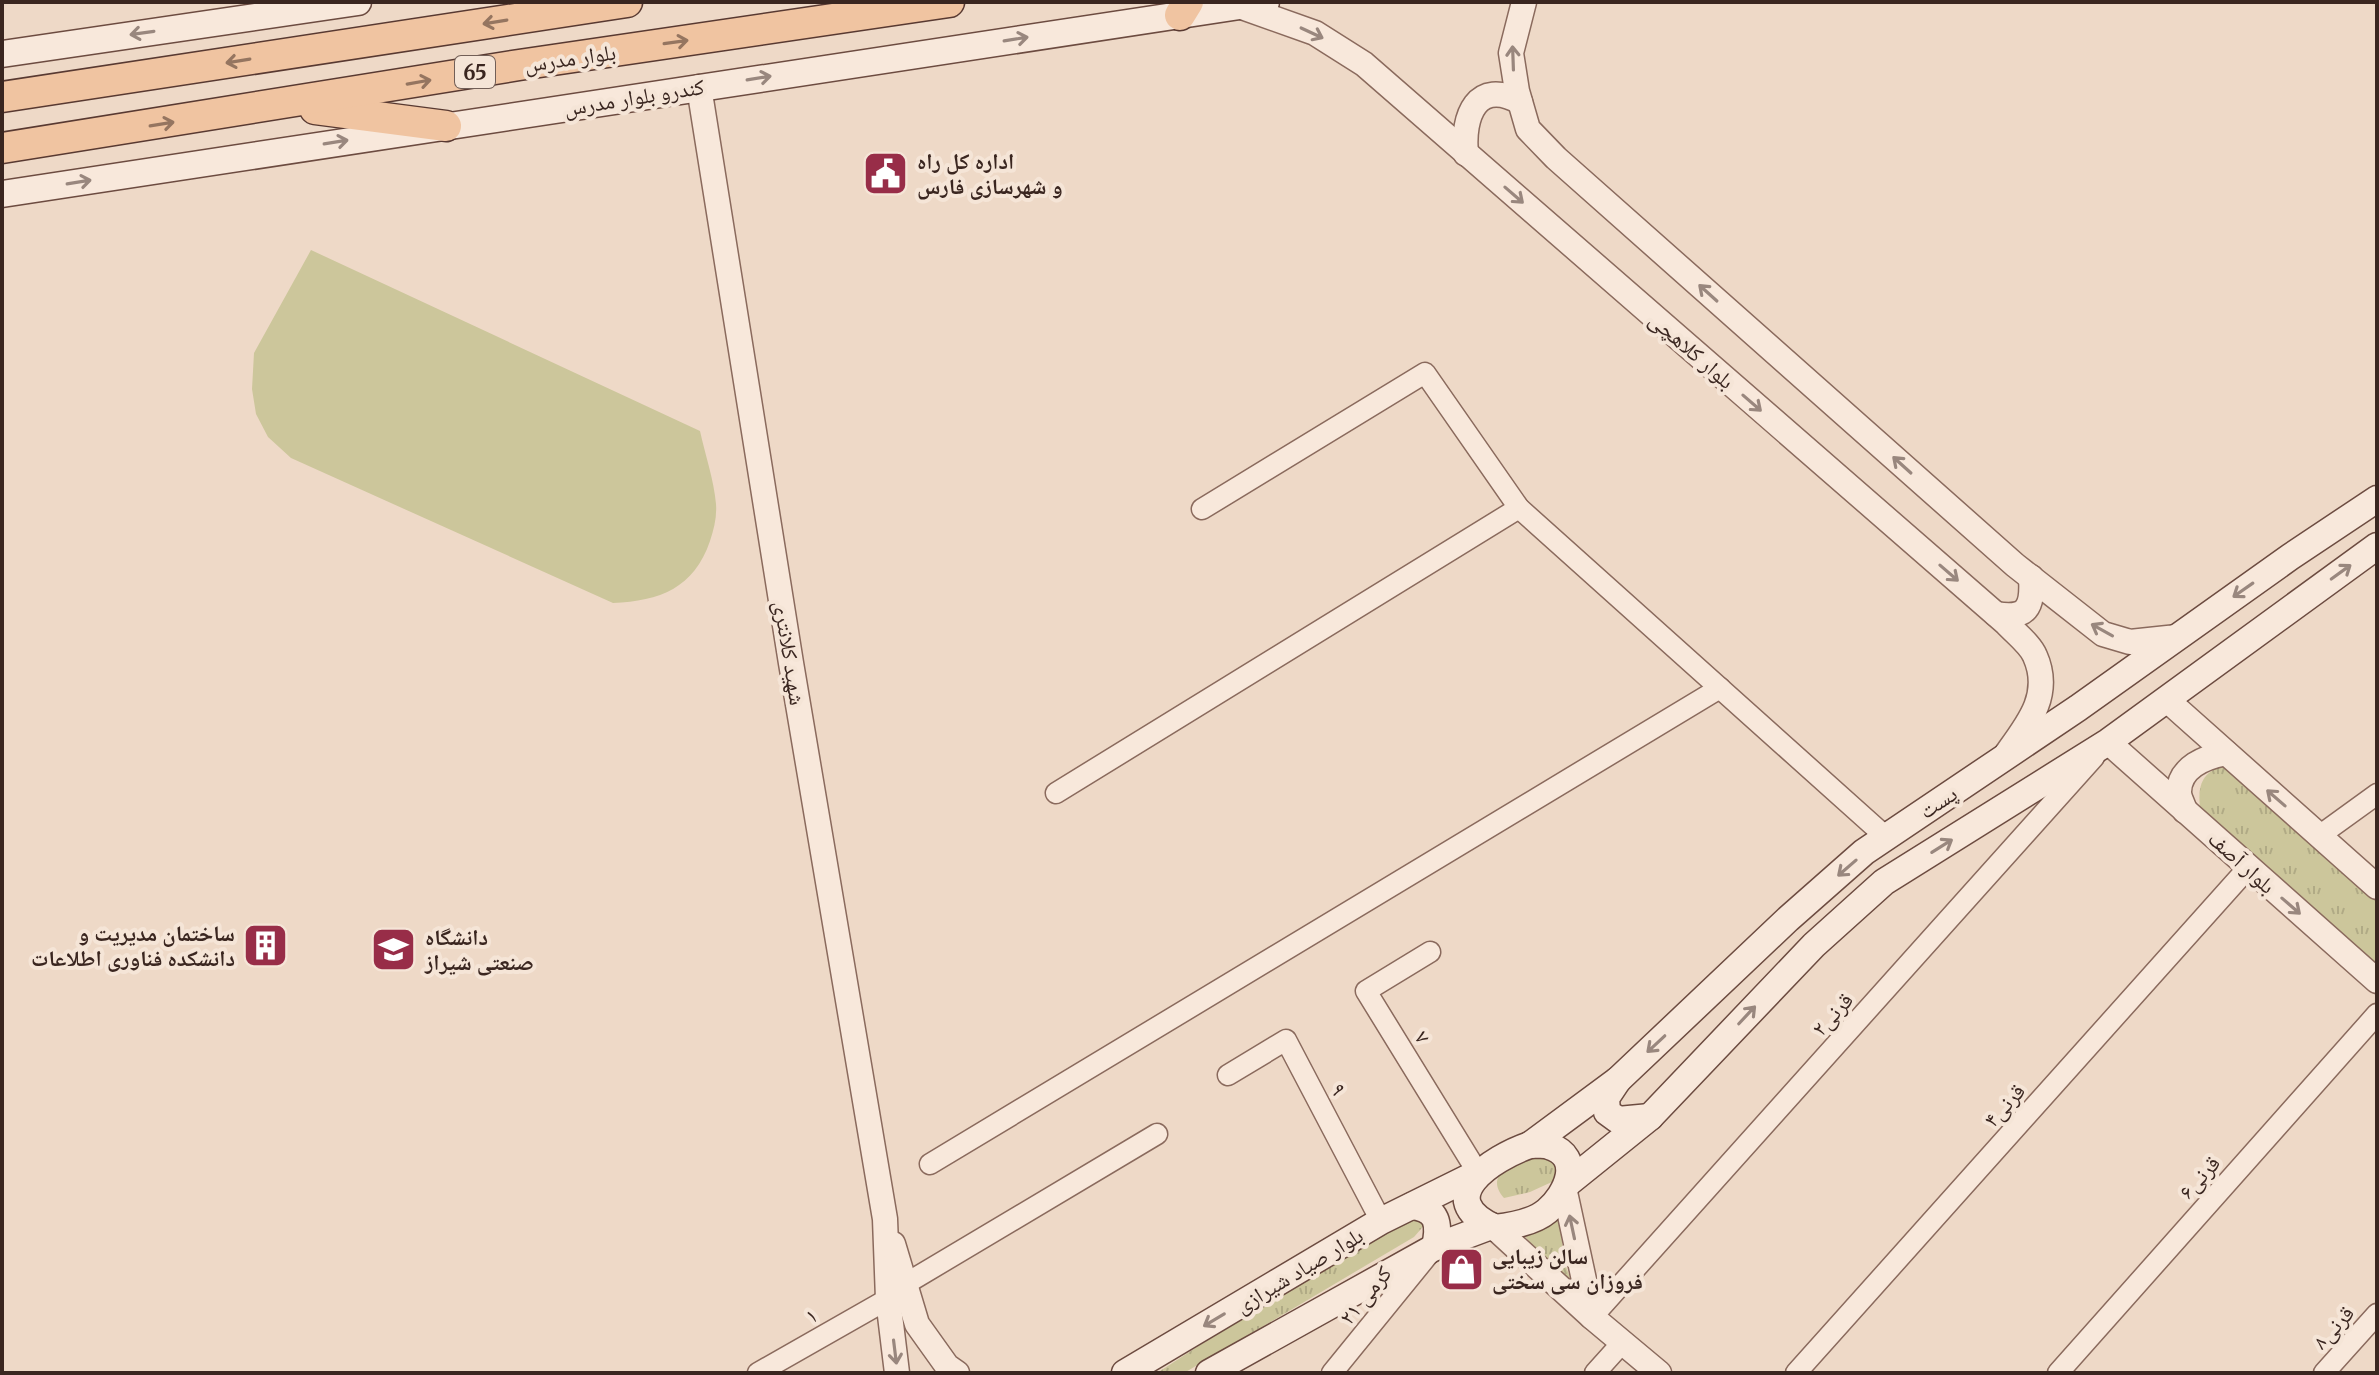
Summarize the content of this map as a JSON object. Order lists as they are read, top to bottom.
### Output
{
  "streets": {
    "main road": [
      "بلوار مدرس",
      "65",
      "کندرو بلوار مدرس",
      "پست",
      "بلوار صیاد شیرازی"
    ],
    "street": [
      "بلوار کلاهچی",
      "شهید کلانتری",
      "بلوار آصف",
      "قرنی۲",
      "۷",
      "۹",
      "قرنی۴",
      "قرنی۶",
      "کرمی ۲۱",
      "۱",
      "قرنی۸"
    ]
  },
  "crossings": [
    ["کندرو بلوار مدرس", "بلوار کلاهچی"],
    ["کندرو بلوار مدرس", "شهید کلانتری"],
    ["بلوار کلاهچی", "پست"],
    ["شهید کلانتری", "۱"],
    ["پست", "بلوار آصف"],
    ["پست", "قرنی۲"],
    ["پست", "۷"],
    ["پست", "بلوار صیاد شیرازی"],
    ["بلوار آصف", "قرنی۲"],
    ["بلوار آصف", "قرنی۴"],
    ["۷", "بلوار صیاد شیرازی"],
    ["۹", "بلوار صیاد شیرازی"],
    ["بلوار صیاد شیرازی", "کرمی ۲۱"]
  ],
  "places": {
    "public building": ["اداره کل راه و شهرسازی فارس"],
    "building": ["ساختمان مدیریت و دانشکده فناوری اطلاعات"],
    "school or university": ["دانشگاه صنعتی شیراز"],
    "shop": ["سالن زیبایی فروزان سی سختی"]
  }
}
